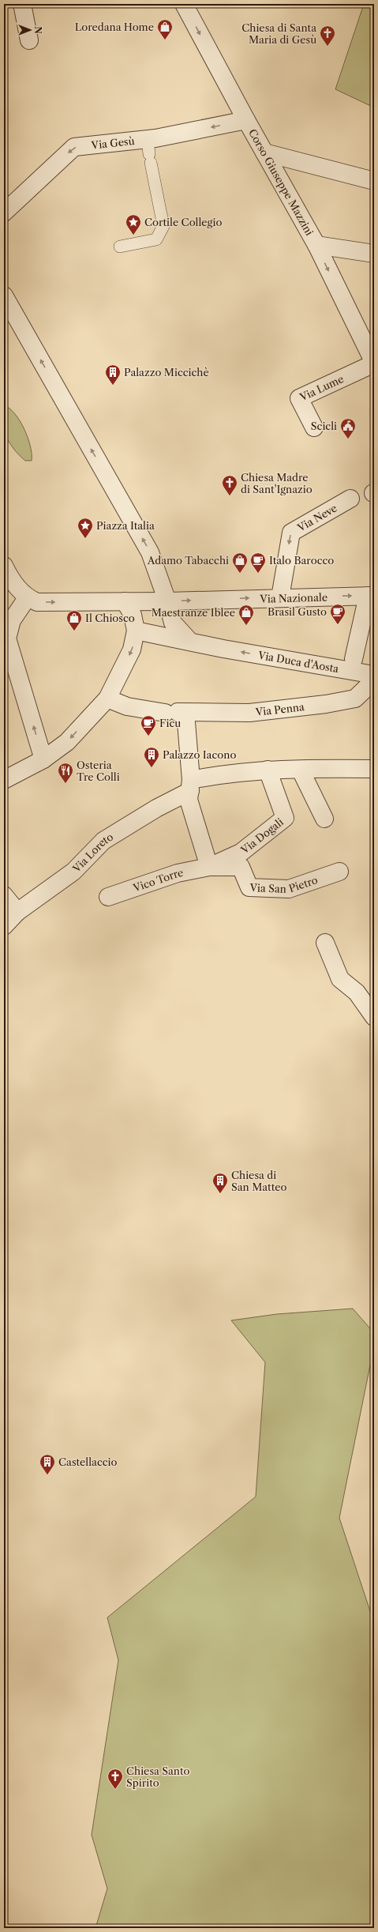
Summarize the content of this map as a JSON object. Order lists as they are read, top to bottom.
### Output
{
  "streets": {
    "street": [
      "Via Gesù",
      "Corso Giuseppe Mazzini",
      "Via Lume",
      "Via Neve",
      "Via Nazionale",
      "Via Duca d'Aosta",
      "Via Penna",
      "Via Dogali",
      "Via Loreto",
      "Vico Torre",
      "Via San Pietro"
    ]
  },
  "crossings": [
    ["Via Gesù", "Corso Giuseppe Mazzini"],
    ["Corso Giuseppe Mazzini", "Via Lume"],
    ["Via Neve", "Via Nazionale"],
    ["Via Dogali", "Via Loreto"],
    ["Via Dogali", "Vico Torre"],
    ["Via Dogali", "Via San Pietro"],
    ["Vico Torre", "Via San Pietro"]
  ],
  "one_way": [
    "Via Gesù",
    "Corso Giuseppe Mazzini",
    "Via Neve",
    "Via Nazionale",
    "Via Duca d'Aosta"
  ],
  "places": {
    "shop": [
      "Loredana Home",
      "Adamo Tabacchi",
      "Maestranze Iblee",
      "Il Chiosco"
    ],
    "church": ["Chiesa di Santa Maria di Gesù", "Chiesa Madre di Sant'Ignazio", "Chiesa Santo Spirito"],
    "place": ["Cortile Collegio", "Piazza Italia"],
    "building": [
      "Palazzo Miccichè",
      "Palazzo Iacono",
      "Chiesa di San Matteo",
      "Castellaccio"
    ],
    "public building": ["Scicli"],
    "cafe": ["Italo Barocco", "Brasil Gusto", "Ficu"],
    "restaurant": ["Osteria Tre Colli"]
  },
  "north": "right"
}
